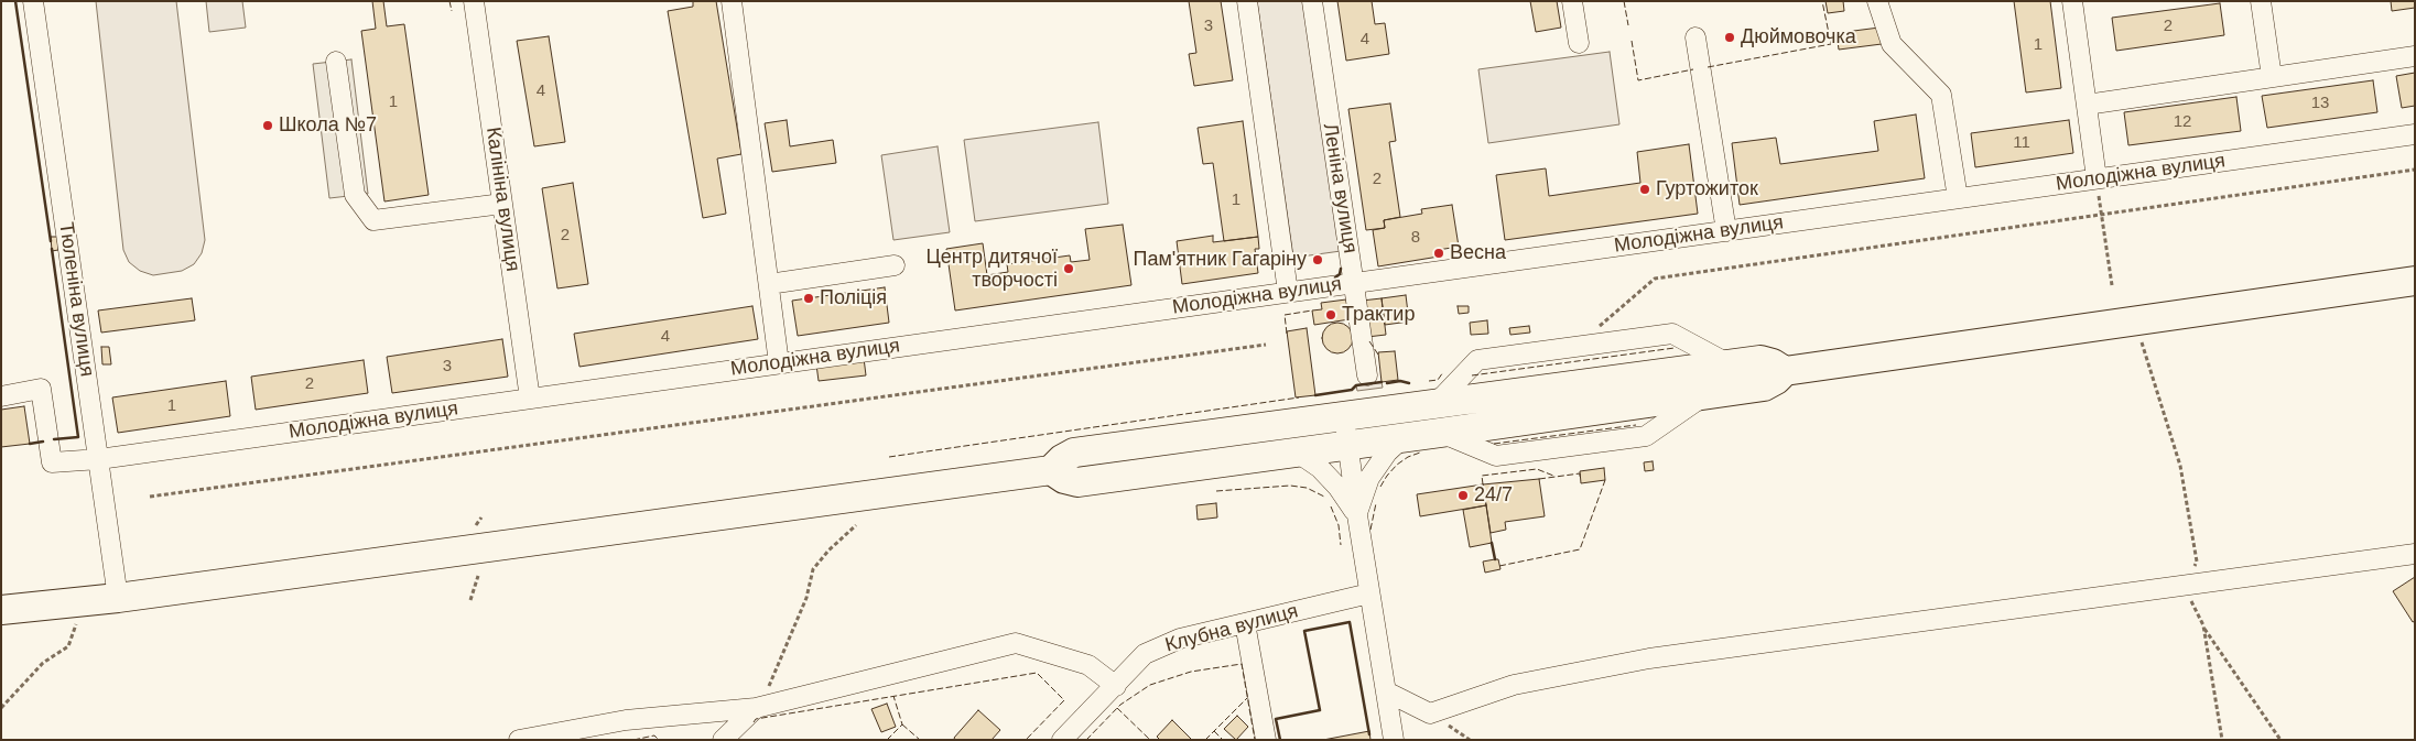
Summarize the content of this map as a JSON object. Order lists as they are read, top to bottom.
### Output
{
  "streets": {
    "street": [
      "Молодіжна вулиця",
      "Леніна вулиця",
      "Калініна вулиця",
      "Тюленіна вулиця",
      "Клубна вулиця"
    ]
  },
  "crossings": [
    ["Молодіжна вулиця", "Леніна вулиця"],
    ["Молодіжна вулиця", "Калініна вулиця"],
    ["Молодіжна вулиця", "Тюленіна вулиця"]
  ],
  "places": [
    "Дюймовочка",
    "Школа №7",
    "Гуртожиток",
    "Весна",
    "Пам'ятник Гагаріну",
    "Центр дитячої творчості",
    "Поліція",
    "Трактир",
    "24/7"
  ],
  "house_numbers": [
    "3",
    "2",
    "4",
    "1",
    "4",
    "1",
    "13",
    "12",
    "11",
    "2",
    "1",
    "2",
    "8",
    "4",
    "3",
    "2",
    "1"
  ]
}
